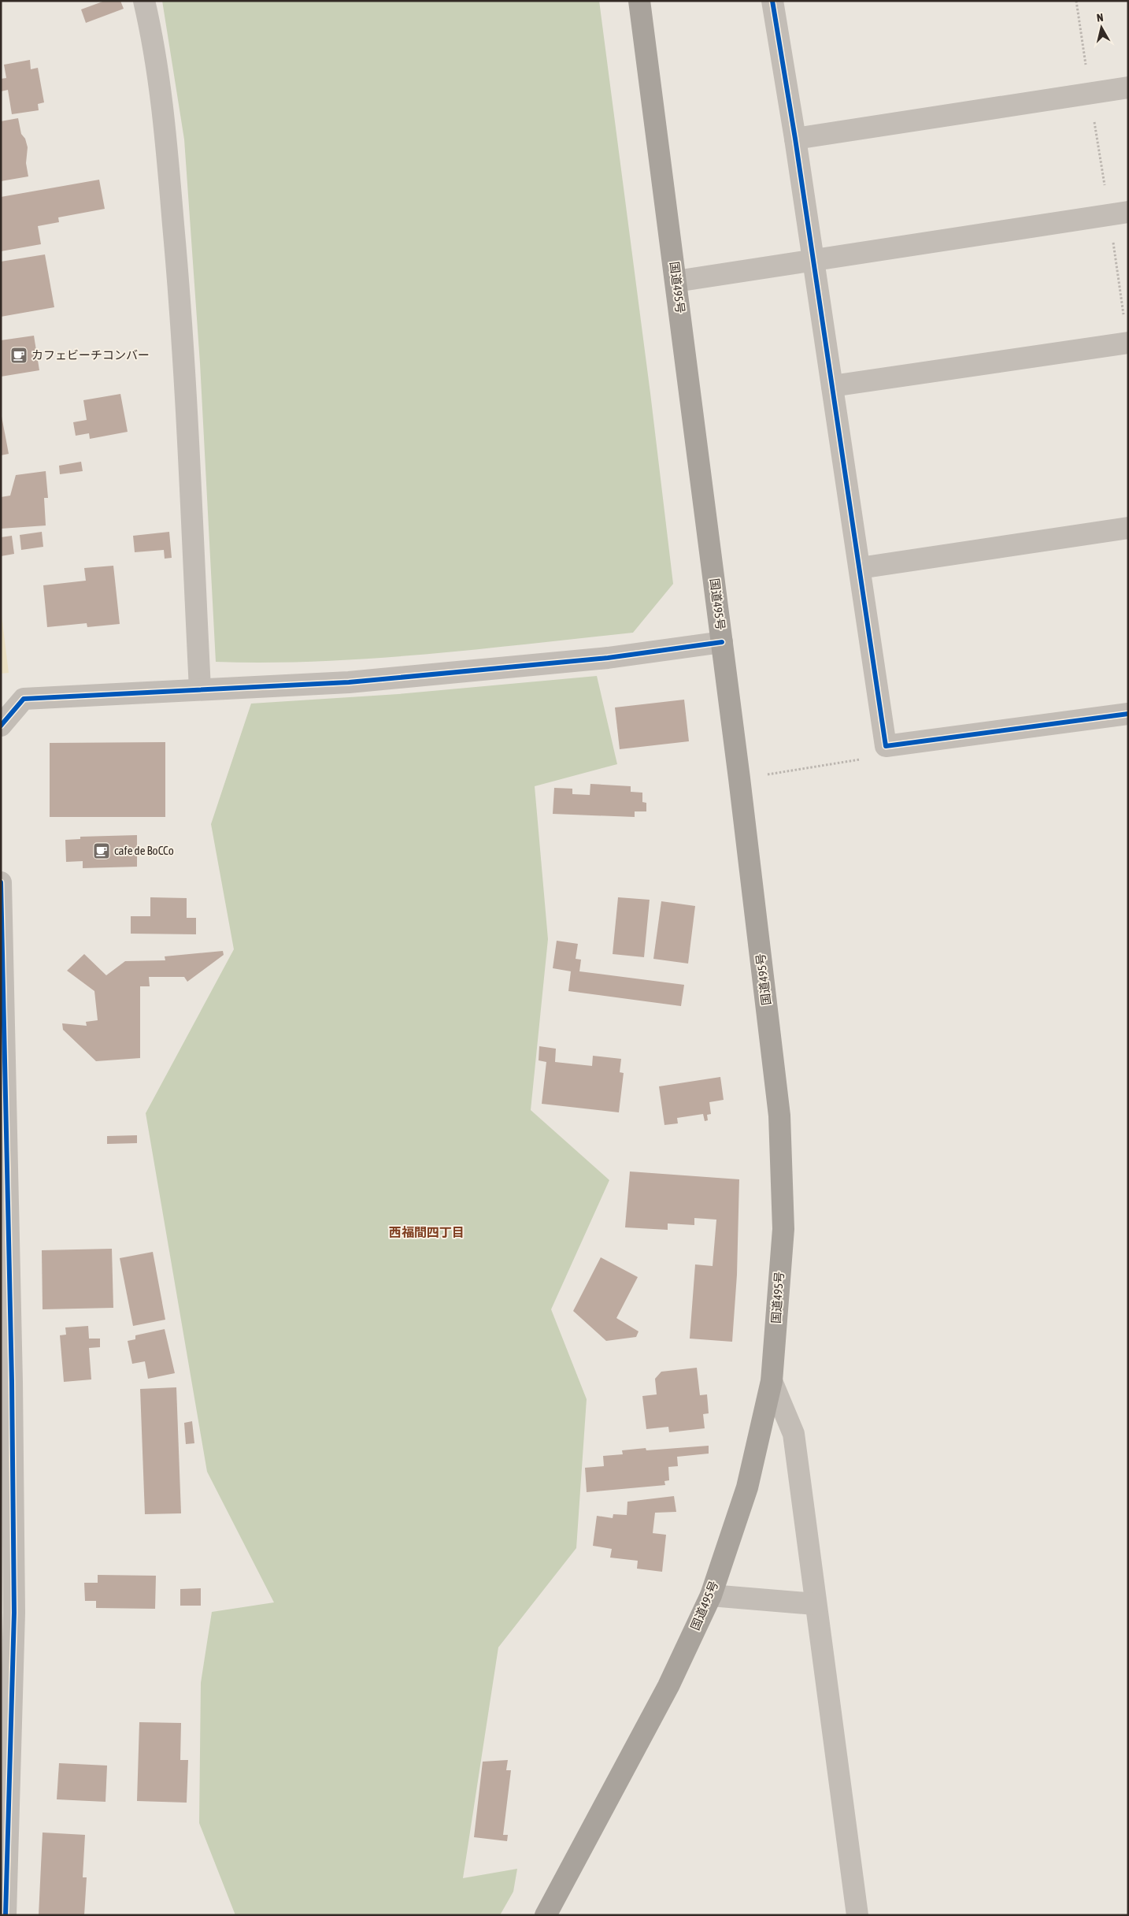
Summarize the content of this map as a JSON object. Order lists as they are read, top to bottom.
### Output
{
  "streets": {
    "highway": ["国道495号"]
  },
  "districts": ["西福間四丁目"],
  "places": {
    "cafe": ["カフェビーチコンバー", "cafe de BoCCo"]
  },
  "north": "top"
}
